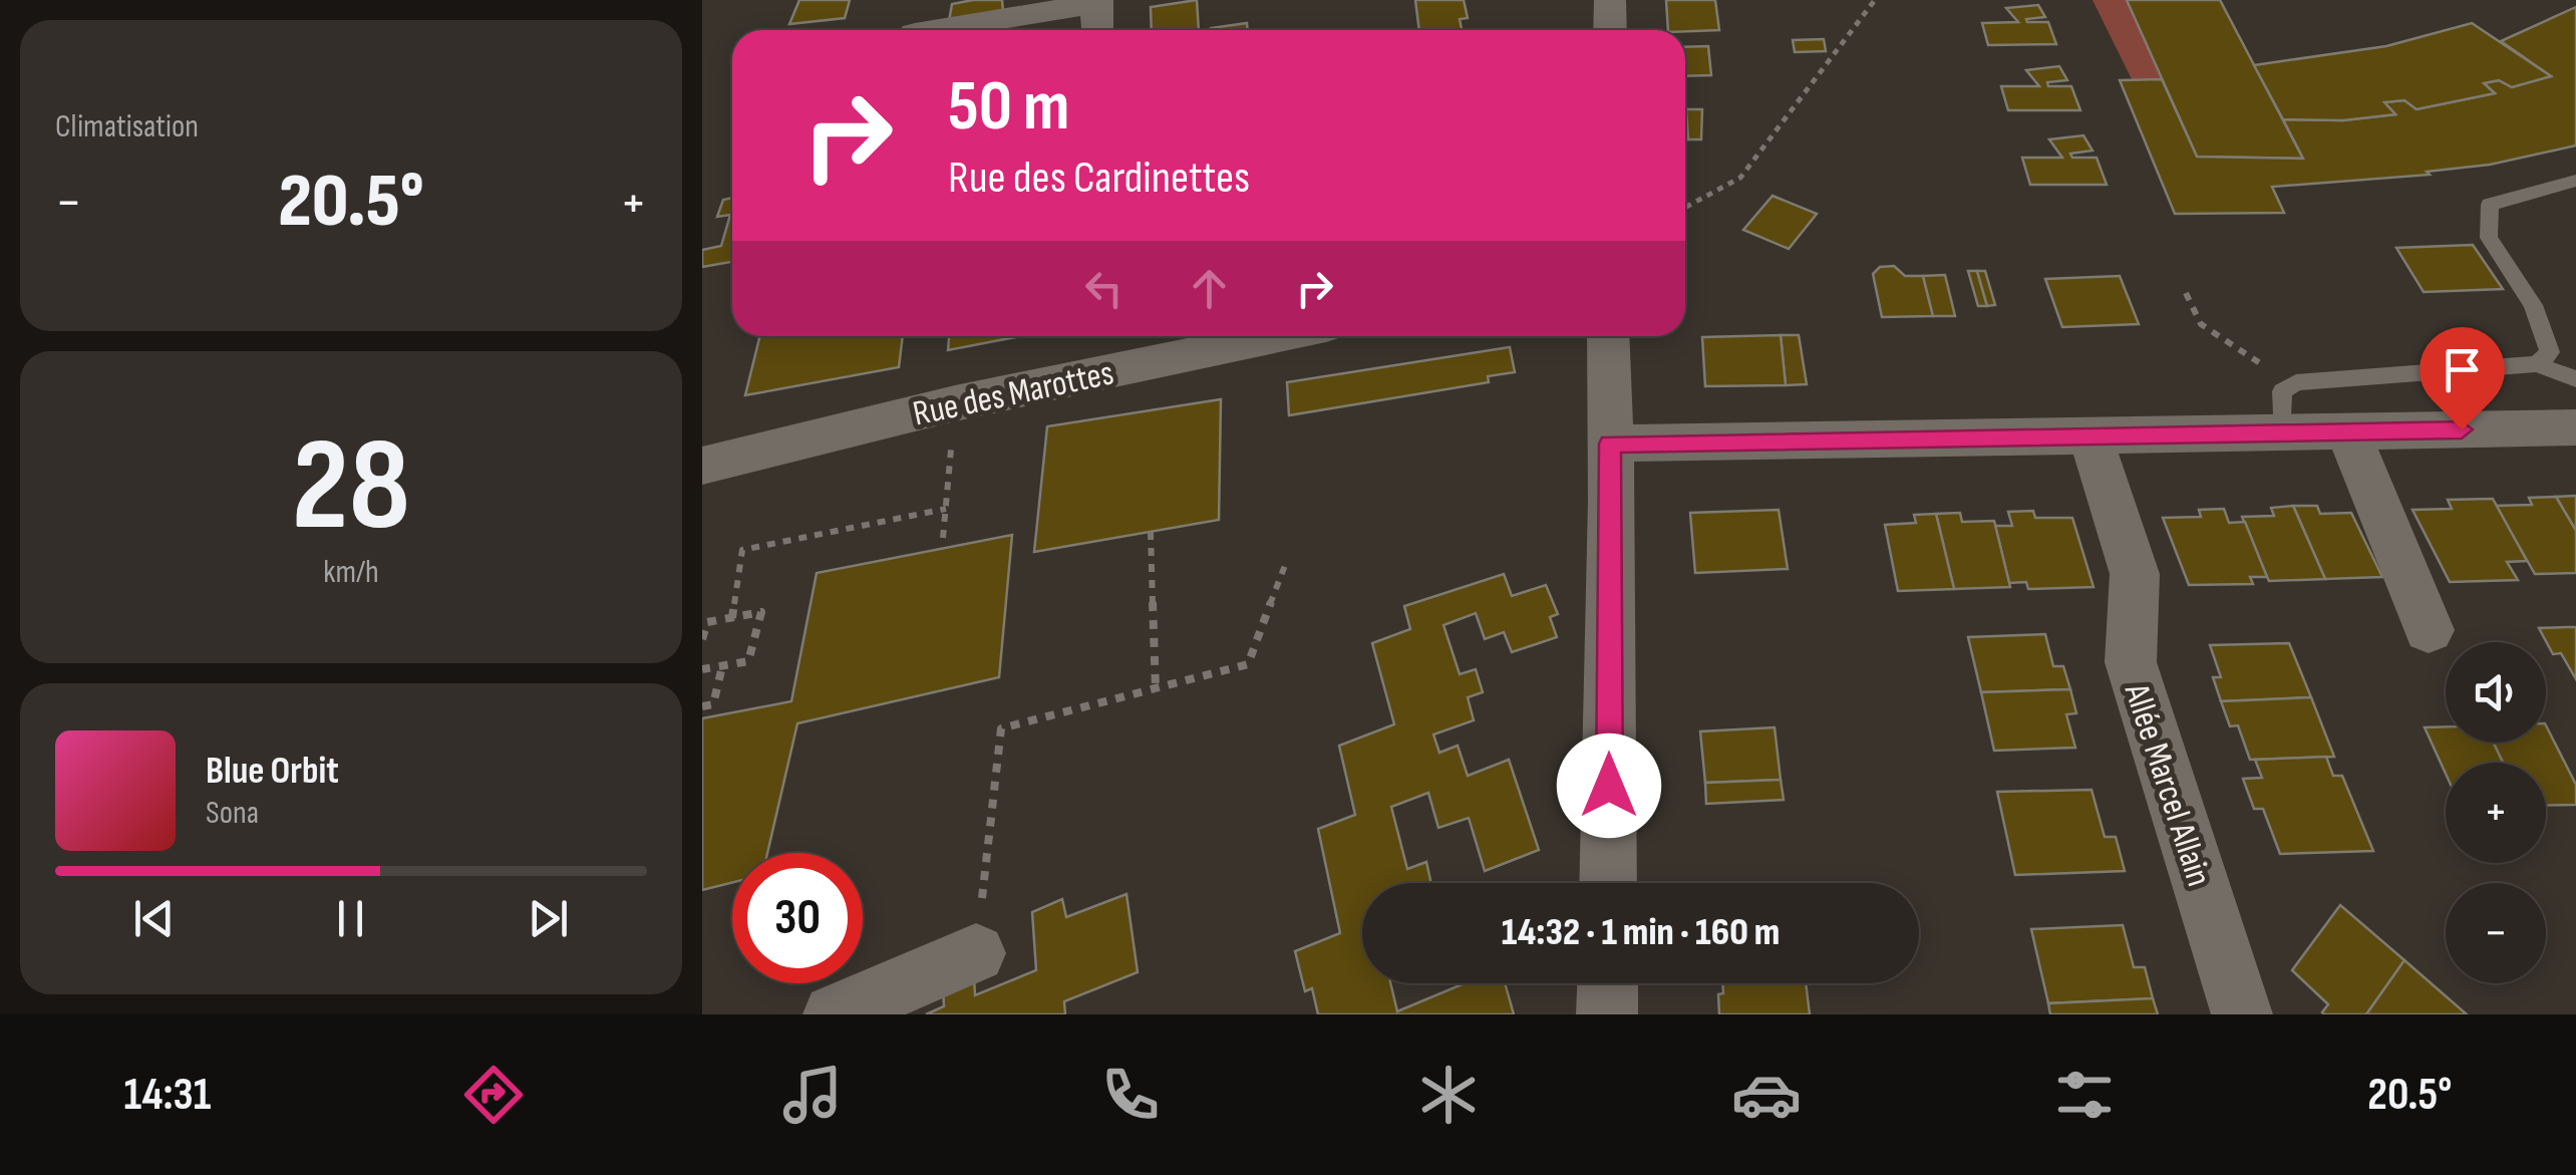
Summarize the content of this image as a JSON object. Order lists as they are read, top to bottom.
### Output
{
  "streets": {
    "street": ["Rue des Marottes", "Allée Marcel Allain"]
  },
  "page": {
    "tile": [
      "Climatisation",
      ["28", "km/h"]
    ],
    "turn": ["50 m", "Rue des Cardinettes"],
    "heat": ["−", "20.5°", "+"],
    "map_buttons": ["+", "−"],
    "song": ["Blue Orbit", "Sona"],
    "limit": "30",
    "trip": "14:32 · 1 min · 160 m",
    "tabs": ["14:31", "20.5°"]
  }
}
